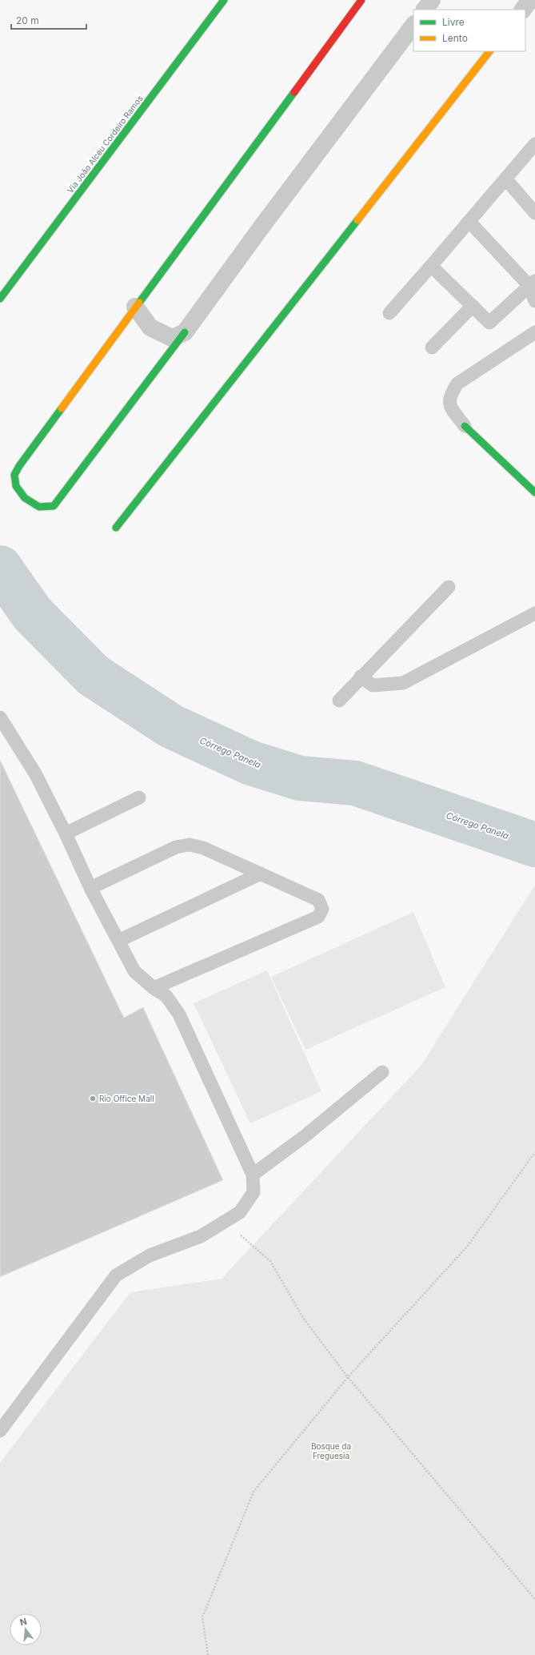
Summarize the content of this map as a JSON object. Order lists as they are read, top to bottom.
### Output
{
  "streets": {
    "street": ["Via João Alceu Cordeiro Ramos"]
  },
  "water": ["Córrego Panela"],
  "parks": ["Bosque da Freguesia"],
  "places": ["Rio Office Mall"],
  "legend": ["Livre", "Lento"],
  "scale_bar": "20 m",
  "north": "top"
}
